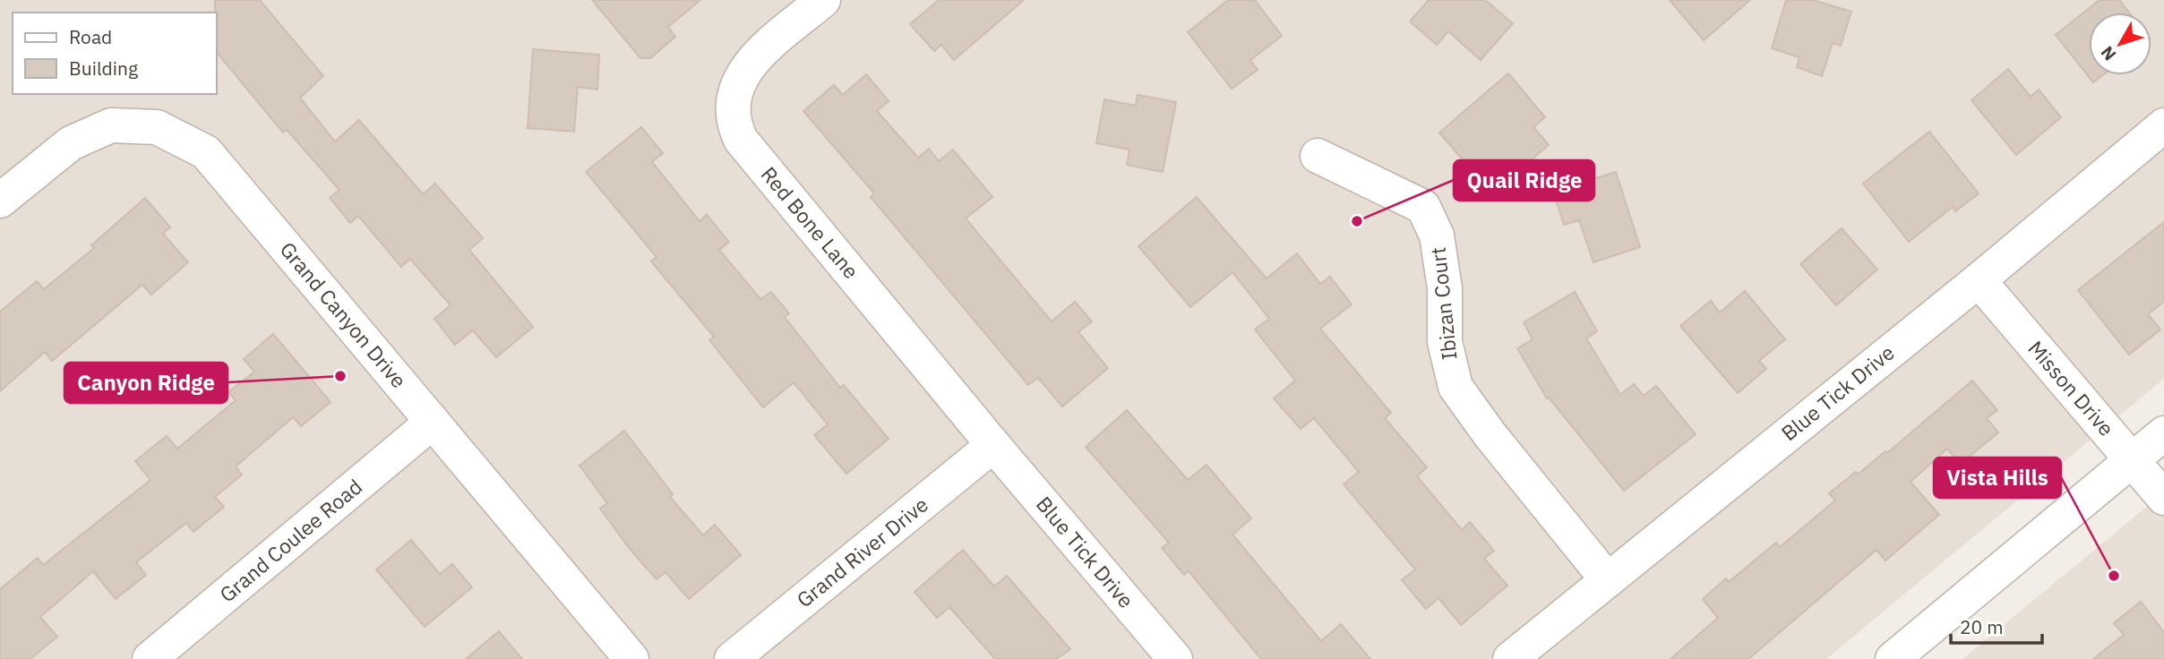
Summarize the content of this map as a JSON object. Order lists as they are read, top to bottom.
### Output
{
  "streets": {
    "street": [
      "Red Bone Lane",
      "Ibizan Court",
      "Grand Canyon Drive",
      "Misson Drive",
      "Blue Tick Drive",
      "Grand Coulee Road",
      "Grand River Drive"
    ]
  },
  "crossings": [
    ["Red Bone Lane", "Blue Tick Drive"],
    ["Red Bone Lane", "Grand River Drive"],
    ["Ibizan Court", "Blue Tick Drive"],
    ["Grand Canyon Drive", "Grand Coulee Road"],
    ["Misson Drive", "Blue Tick Drive"],
    ["Blue Tick Drive", "Grand River Drive"]
  ],
  "places": ["Quail Ridge", "Canyon Ridge", "Vista Hills"],
  "legend": ["Road", "Building"],
  "scale_bar": "20 m",
  "north": "bottom left"
}
